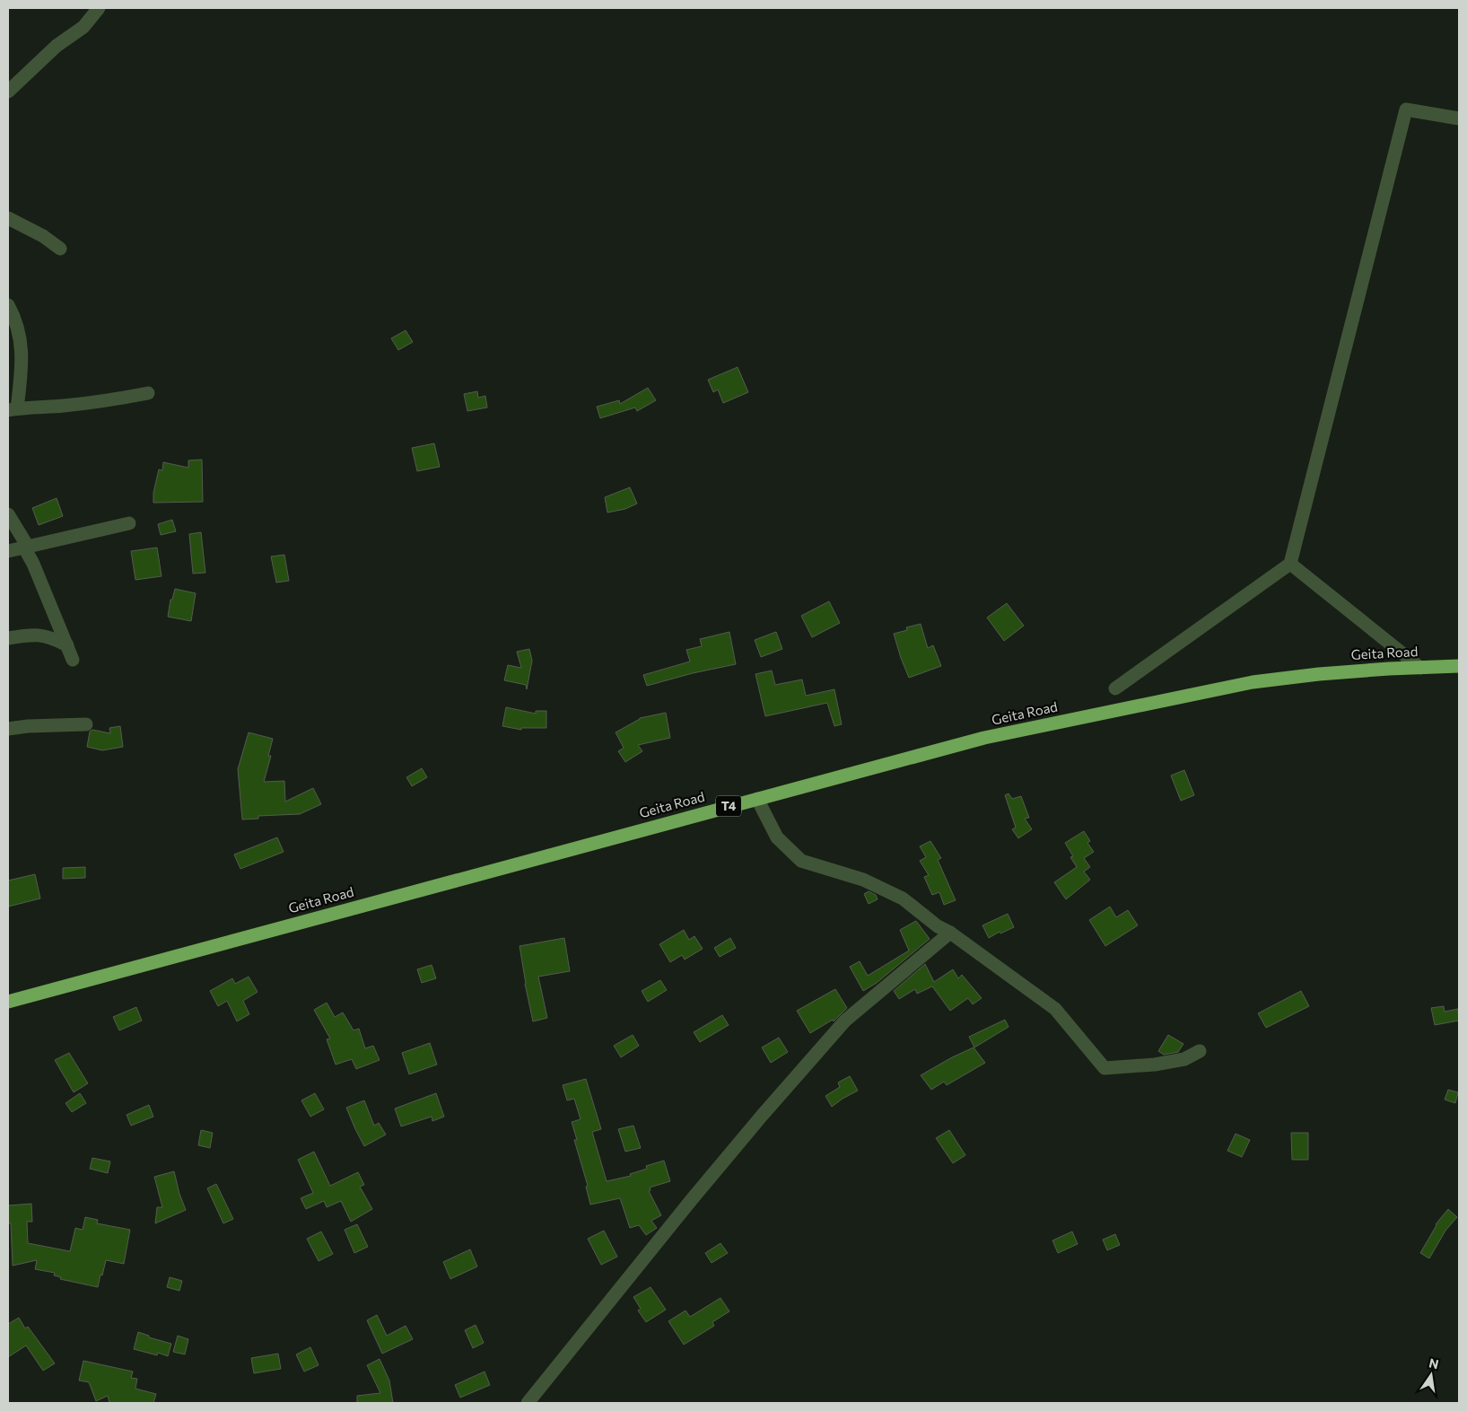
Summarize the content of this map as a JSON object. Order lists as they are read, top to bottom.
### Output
{
  "streets": {
    "highway": ["Geita Road", "T4"]
  },
  "north": "top"
}
